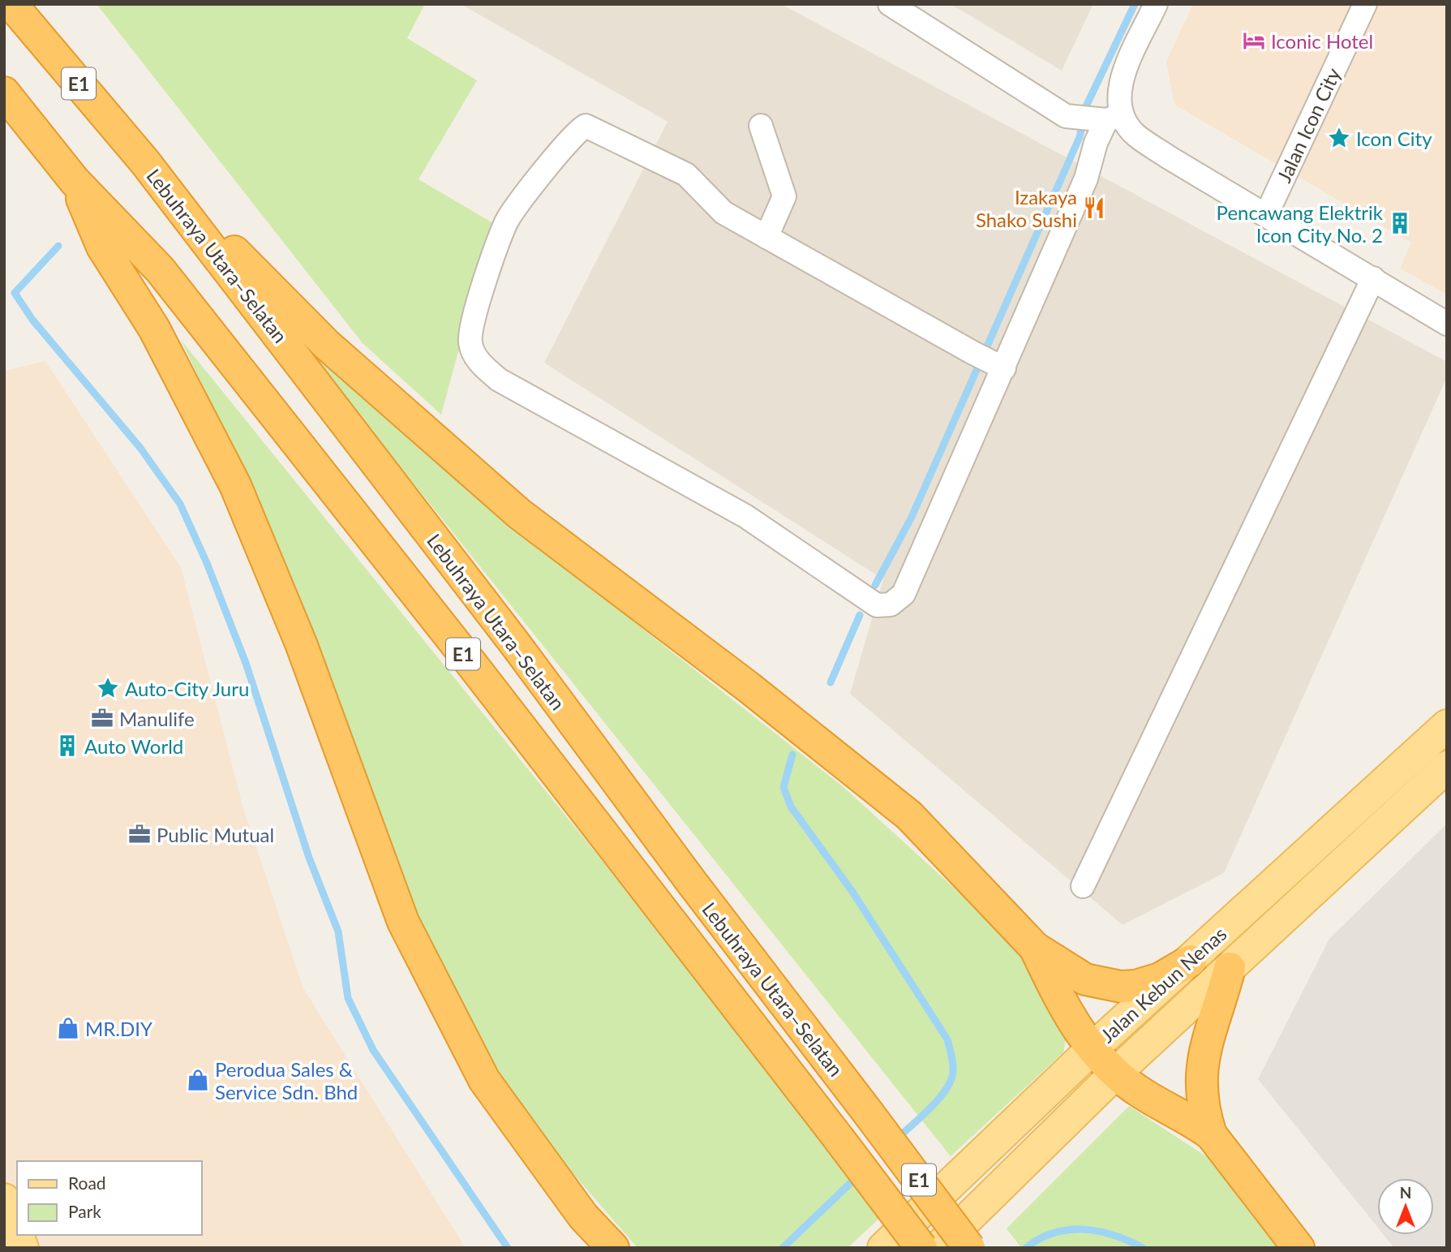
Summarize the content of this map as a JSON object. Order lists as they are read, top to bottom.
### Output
{
  "streets": {
    "highway": ["E1", "Lebuhraya Utara–Selatan"],
    "main road": ["Jalan Kebun Nenas"],
    "street": ["Jalan Icon City"]
  },
  "places": {
    "hotel": ["Iconic Hotel"],
    "place": ["Icon City", "Auto-City Juru"],
    "restaurant": ["Izakaya Shako Sushi"],
    "building": ["Pencawang Elektrik Icon City No. 2", "Auto World"],
    "office": ["Manulife", "Public Mutual"],
    "shop": ["MR.DIY", "Perodua Sales & Service Sdn. Bhd"]
  },
  "legend": ["Road", "Park"],
  "north": "top"
}
